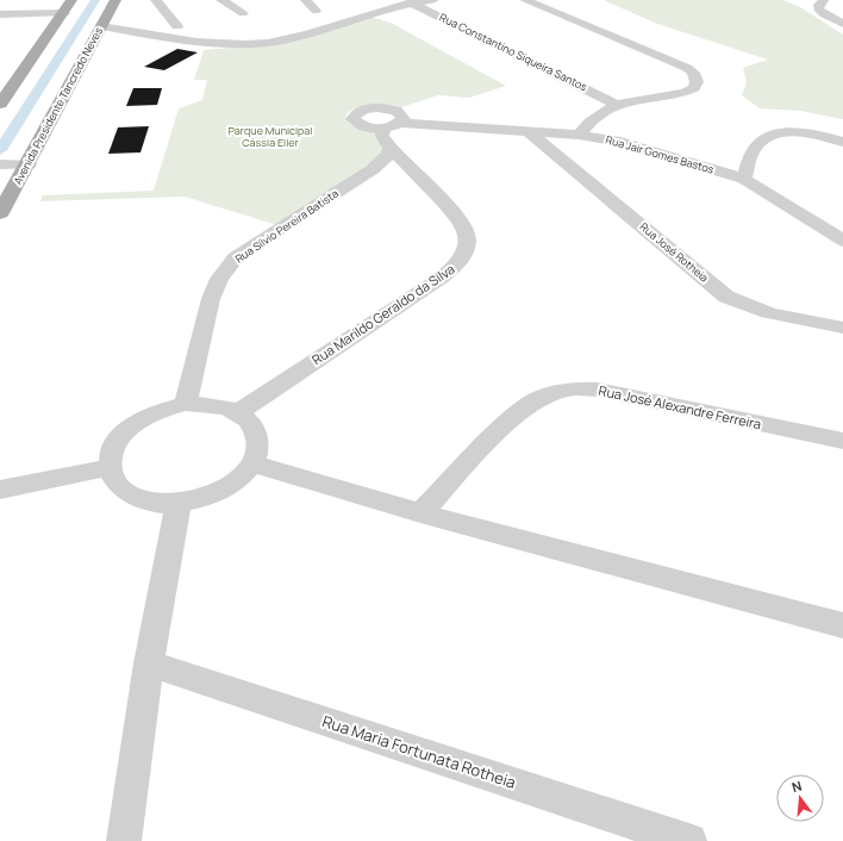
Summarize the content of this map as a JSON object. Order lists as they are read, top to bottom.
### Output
{
  "streets": {
    "main road": ["Avenida Presidente Tancredo Neves"],
    "street": [
      "Rua Constantino Siqueira Santos",
      "Rua Jair Gomes Bastos",
      "Rua Sílvio Pereira Batista",
      "Rua José Rotheia",
      "Rua Marildo Geraldo da Silva",
      "Rua José Alexandre Ferreira",
      "Rua Maria Fortunata Rotheia"
    ]
  },
  "crossings": [
    ["Rua Constantino Siqueira Santos", "Avenida Presidente Tancredo Neves"],
    ["Rua Jair Gomes Bastos", "Rua José Rotheia"],
    ["Rua Sílvio Pereira Batista", "Rua Marildo Geraldo da Silva"]
  ],
  "parks": ["Parque Municipal Cássia Eller"],
  "north": "top"
}
